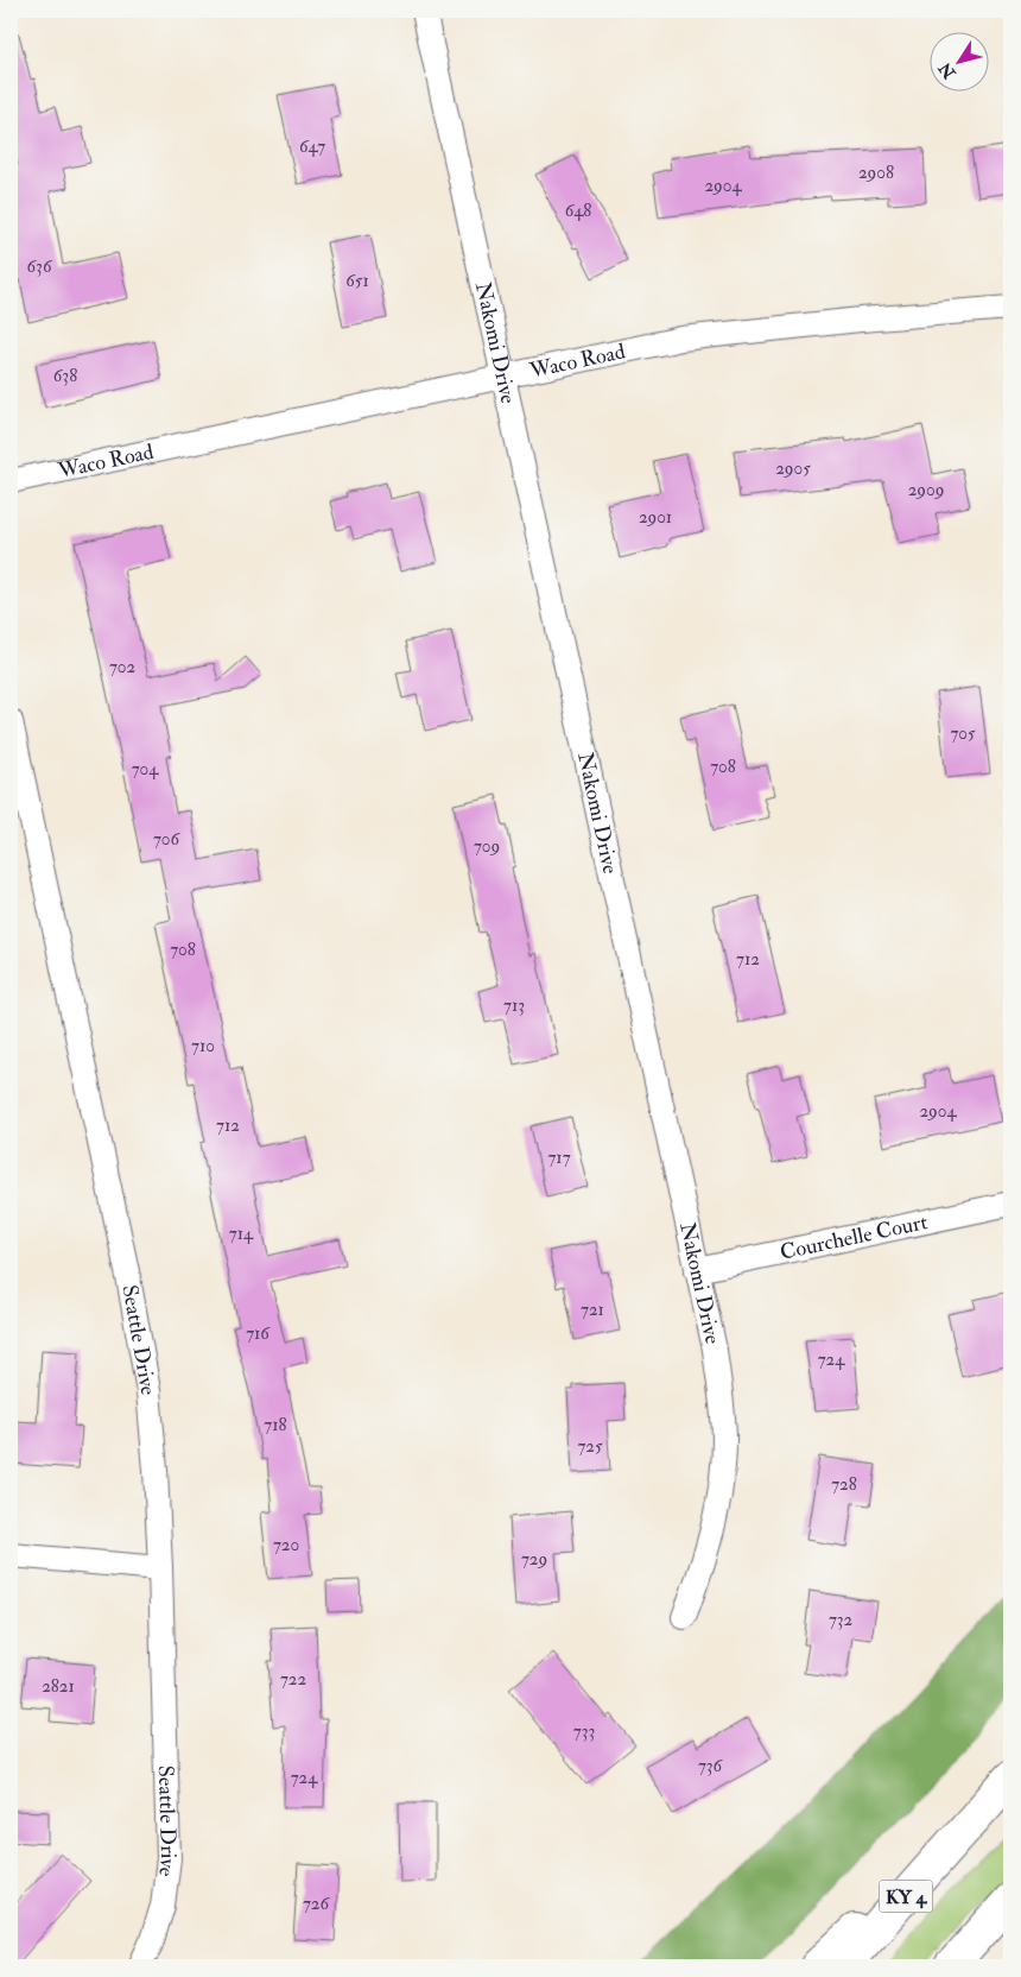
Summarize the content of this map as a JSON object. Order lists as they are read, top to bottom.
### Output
{
  "streets": {
    "highway": ["KY 4"],
    "street": [
      "Nakomi Drive",
      "Waco Road",
      "Courchelle Court",
      "Seattle Drive"
    ]
  },
  "crossings": [
    ["Nakomi Drive", "Waco Road"],
    ["Nakomi Drive", "Courchelle Court"]
  ],
  "house_numbers": [
    "647",
    "2908",
    "2904",
    "648",
    "636",
    "651",
    "638",
    "2905",
    "2909",
    "2901",
    "702",
    "705",
    "708",
    "704",
    "706",
    "709",
    "708",
    "712",
    "713",
    "710",
    "2904",
    "712",
    "717",
    "714",
    "721",
    "716",
    "724",
    "718",
    "725",
    "728",
    "720",
    "729",
    "732",
    "722",
    "2821",
    "733",
    "736",
    "724",
    "726"
  ],
  "north": "bottom left"
}
